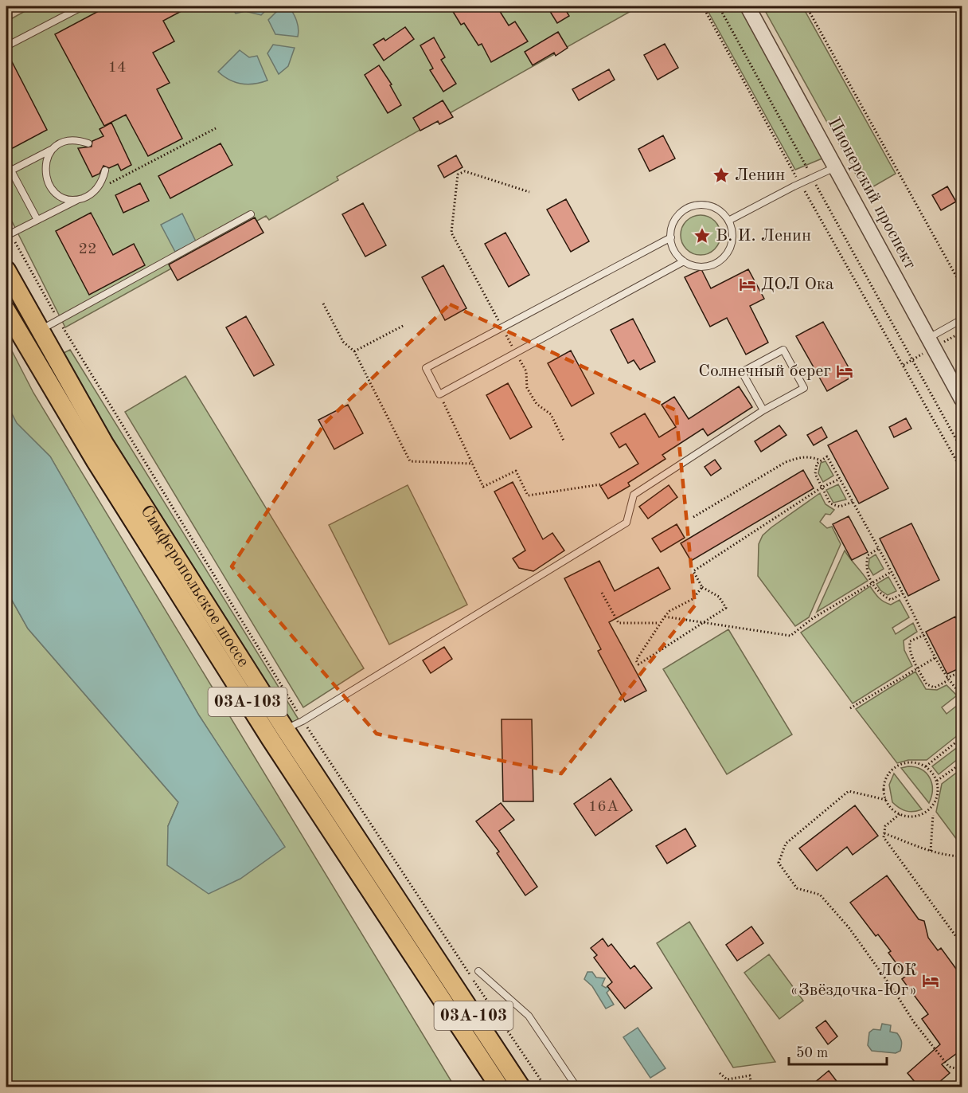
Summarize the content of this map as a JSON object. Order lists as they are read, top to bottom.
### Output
{
  "streets": {
    "main road": ["Симферопольское шоссе", "03А-103"],
    "street": ["Пионерский проспект"]
  },
  "places": {
    "place": ["Ленин", "В. И. Ленин"],
    "hotel": ["ДОЛ Ока", "Солнечный берег", "ЛОК «Звёздочка-Юг»"]
  },
  "house_numbers": ["14", "22", "16А"],
  "scale_bar": "50 m"
}
